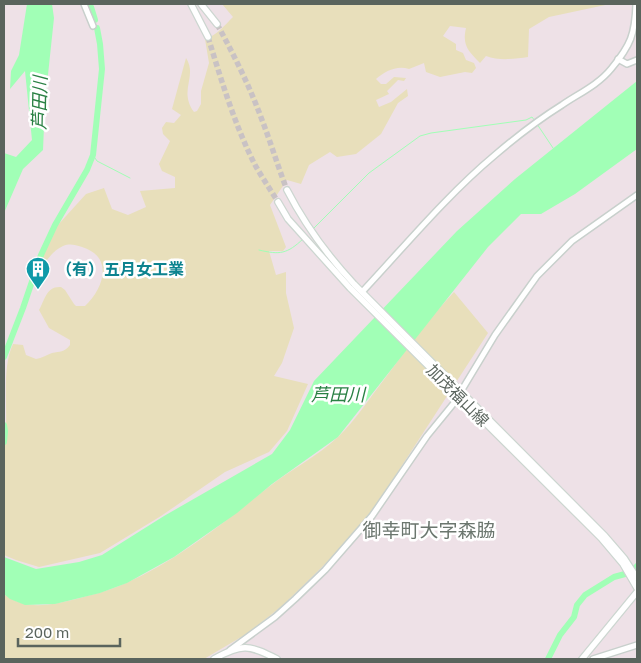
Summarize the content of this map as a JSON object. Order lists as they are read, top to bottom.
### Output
{
  "streets": {
    "main road": ["加茂福山線"]
  },
  "districts": ["御幸町大字森脇"],
  "water": ["芦田川"],
  "places": {
    "building": ["（有）五月女工業"]
  },
  "scale_bar": "200 m"
}
